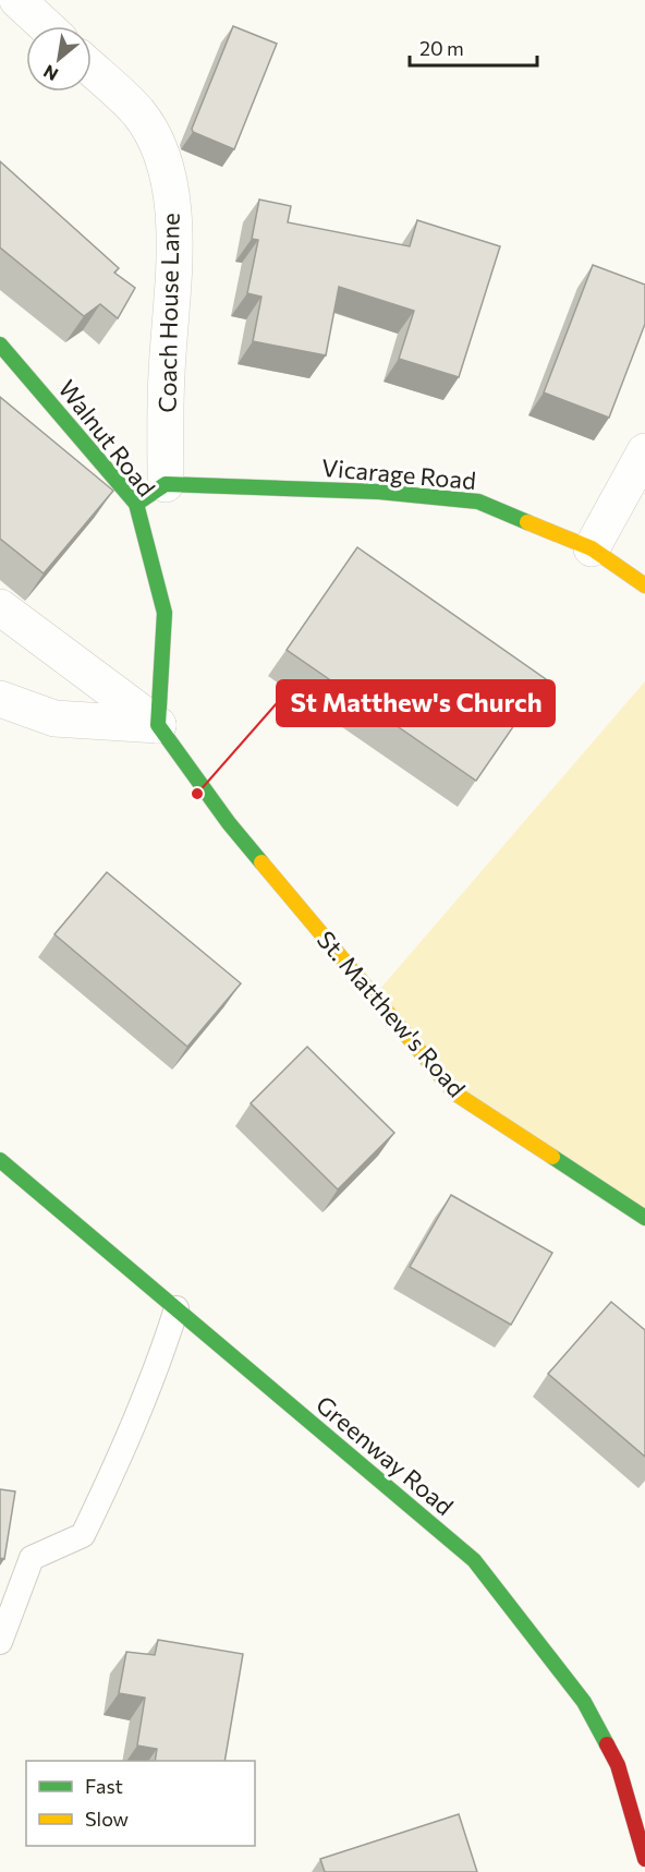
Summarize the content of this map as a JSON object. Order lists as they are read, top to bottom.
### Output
{
  "streets": {
    "street": [
      "Coach House Lane",
      "Walnut Road",
      "Vicarage Road",
      "St. Matthew's Road",
      "Greenway Road"
    ]
  },
  "crossings": [
    ["Coach House Lane", "Vicarage Road"],
    ["Walnut Road", "St. Matthew's Road"]
  ],
  "places": ["St Matthew's Church"],
  "legend": ["Fast", "Slow"],
  "scale_bar": "20 m",
  "north": "bottom left"
}
